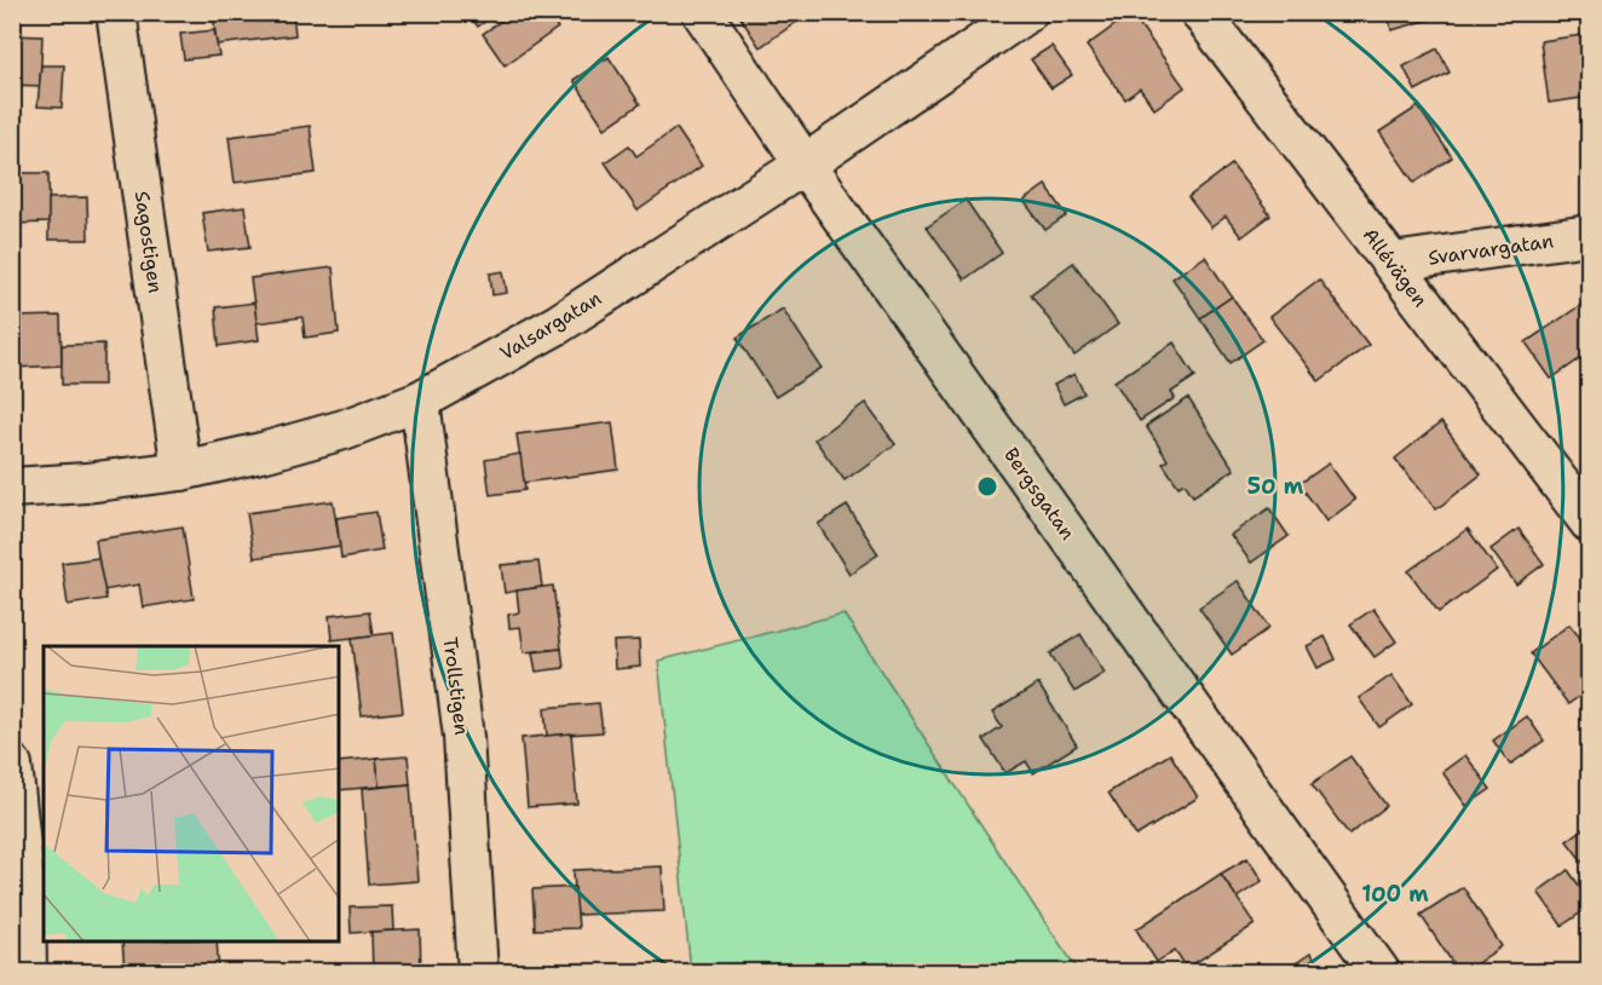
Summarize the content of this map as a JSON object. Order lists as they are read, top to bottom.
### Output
{
  "streets": {
    "street": [
      "Sagostigen",
      "Svarvargatan",
      "Allévägen",
      "Valsargatan",
      "Bergsgatan",
      "Trollstigen"
    ]
  },
  "crossings": [
    ["Sagostigen", "Valsargatan"],
    ["Svarvargatan", "Allévägen"],
    ["Valsargatan", "Bergsgatan"],
    ["Valsargatan", "Trollstigen"]
  ],
  "rings": ["50 m", "100 m"]
}
